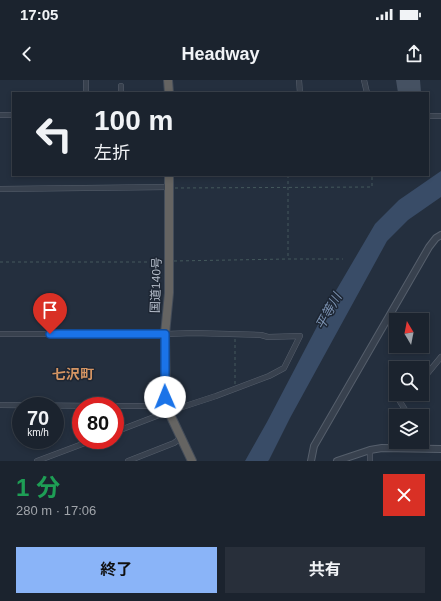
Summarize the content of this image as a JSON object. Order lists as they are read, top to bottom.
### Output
{
  "streets": {
    "highway": ["国道140号"]
  },
  "districts": ["七沢町"],
  "water": ["平等川"],
  "north": "top",
  "page": {
    "status": "17:05",
    "header": "Headway",
    "turn": ["100 m", "左折"],
    "speed": "70 km/h",
    "limit": "80",
    "heading": ["1 分", "280 m · 17:06"],
    "buttons": ["終了", "共有"]
  }
}
